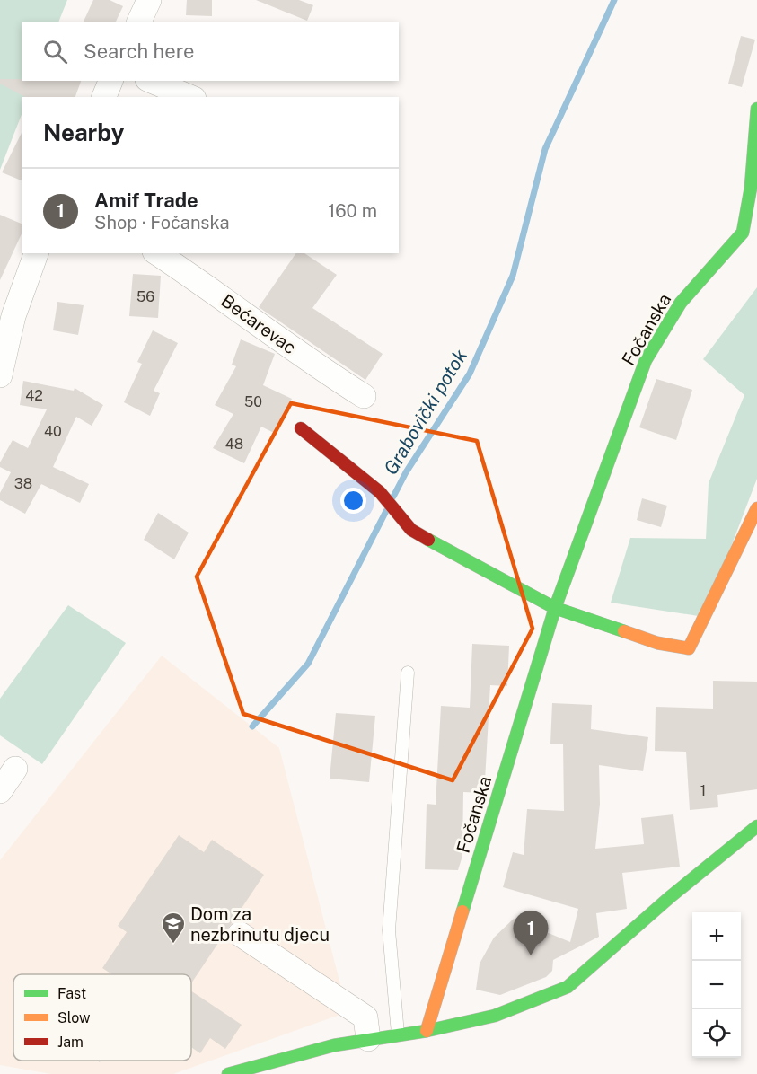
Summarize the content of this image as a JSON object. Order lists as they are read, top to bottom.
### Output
{
  "streets": {
    "street": ["Bećarevac", "Fočanska"]
  },
  "water": ["Grabovički potok"],
  "places": {
    "school or university": ["Dom za nezbrinutu djecu"]
  },
  "house_numbers": [
    "56",
    "42",
    "50",
    "40",
    "48",
    "38",
    "1"
  ],
  "legend": ["Fast", "Slow", "Jam"],
  "page": {
    "search": "Search here",
    "heading": "Nearby",
    "list": [
      {
        "mark": "1",
        "name": "Amif Trade",
        "note": "Shop · Fočanska",
        "value": "160 m"
      }
    ],
    "pins": "1",
    "map_buttons": ["+", "−"]
  }
}
